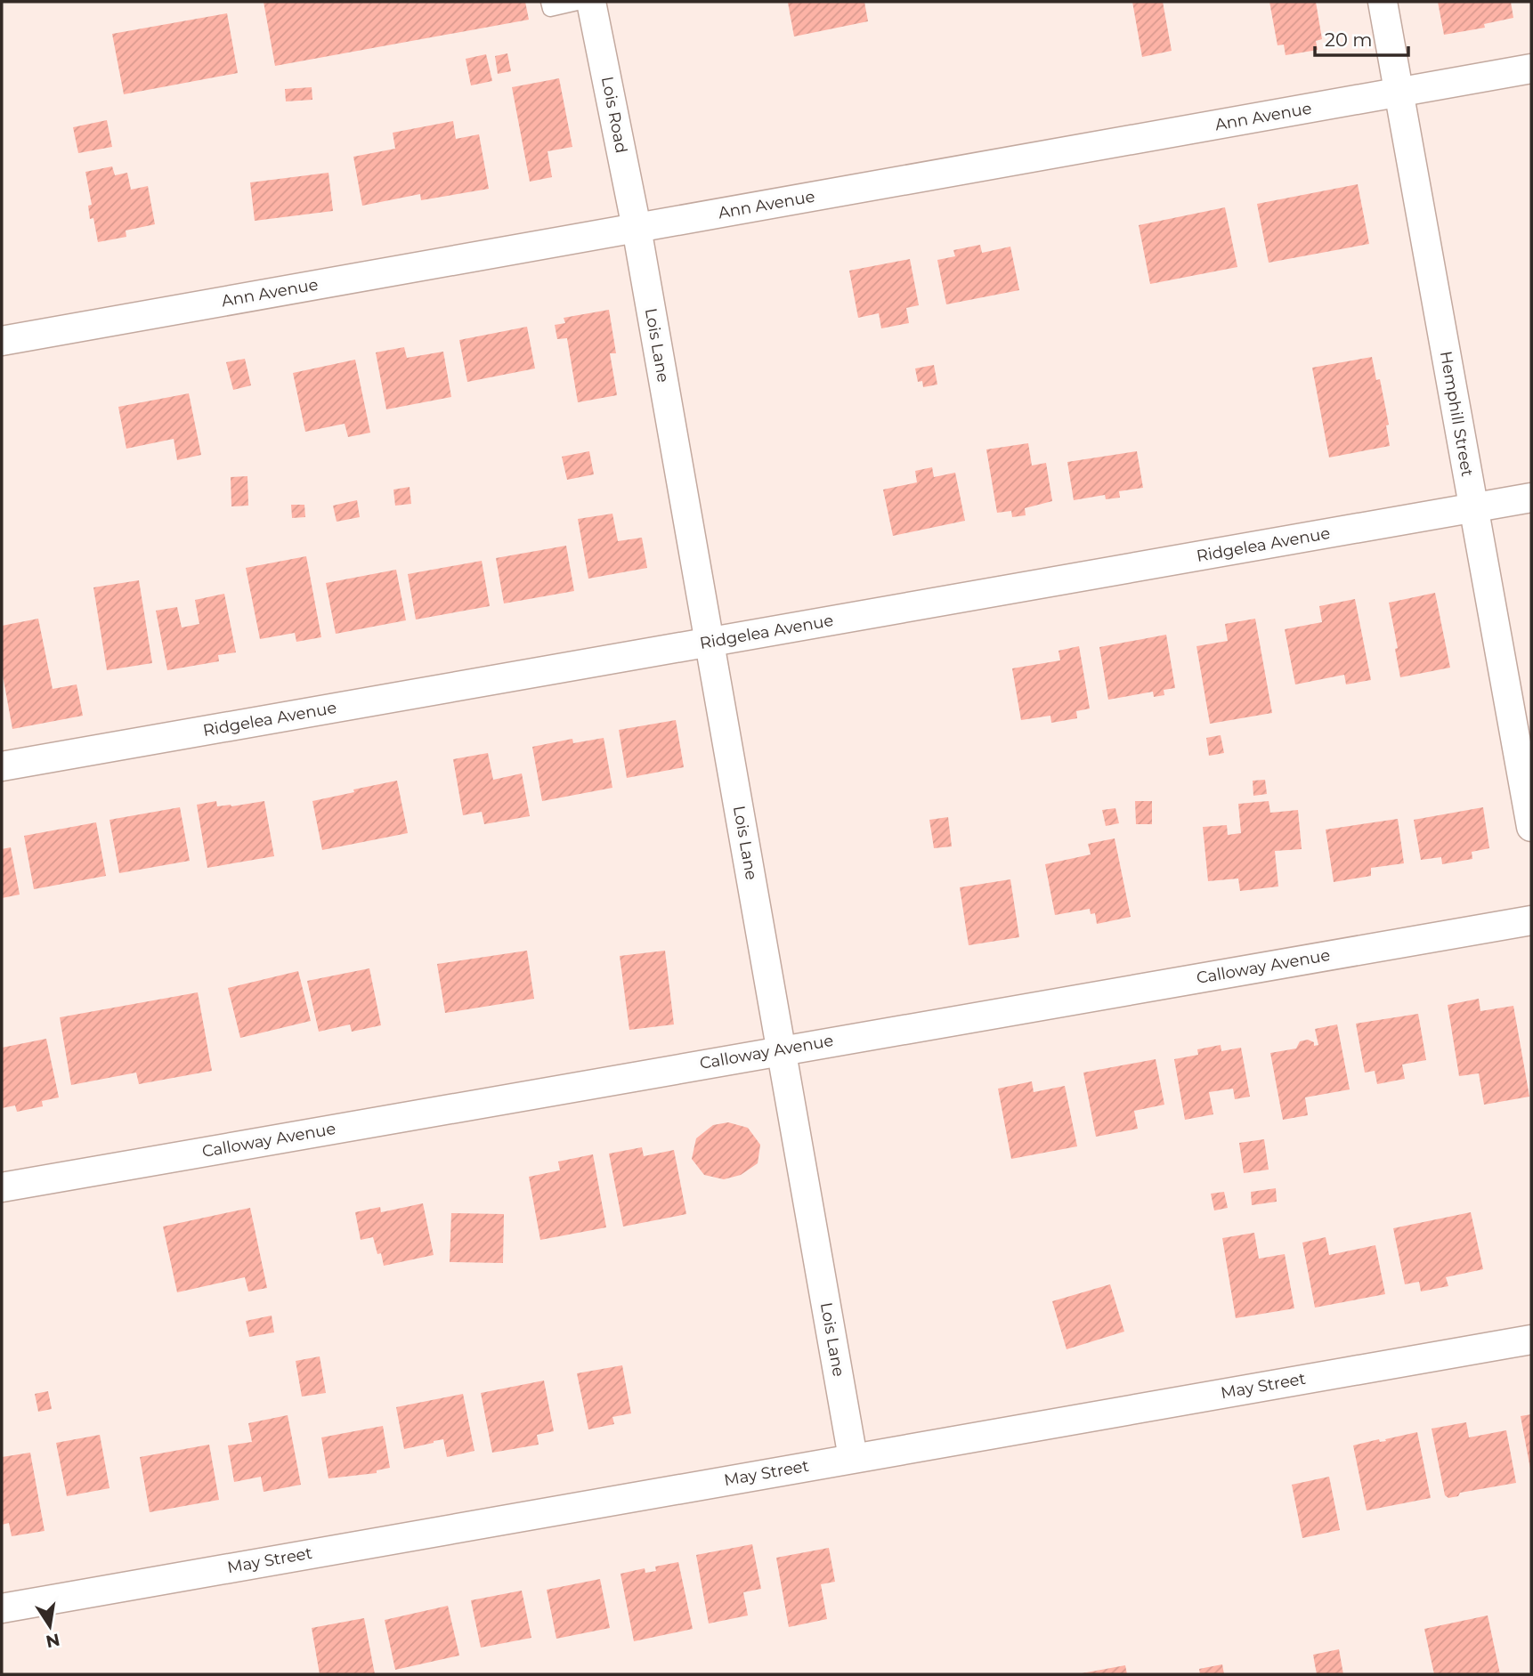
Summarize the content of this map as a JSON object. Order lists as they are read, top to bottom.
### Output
{
  "streets": {
    "street": [
      "Lois Road",
      "Ann Avenue",
      "Lois Lane",
      "Hemphill Street",
      "Ridgelea Avenue",
      "Calloway Avenue",
      "May Street"
    ]
  },
  "crossings": [
    ["Lois Road", "Ann Avenue"],
    ["Lois Road", "Lois Lane"],
    ["Ann Avenue", "Lois Lane"],
    ["Ann Avenue", "Hemphill Street"],
    ["Lois Lane", "Ridgelea Avenue"],
    ["Lois Lane", "Calloway Avenue"],
    ["Lois Lane", "May Street"],
    ["Hemphill Street", "Ridgelea Avenue"]
  ],
  "scale_bar": "20 m",
  "north": "bottom"
}
